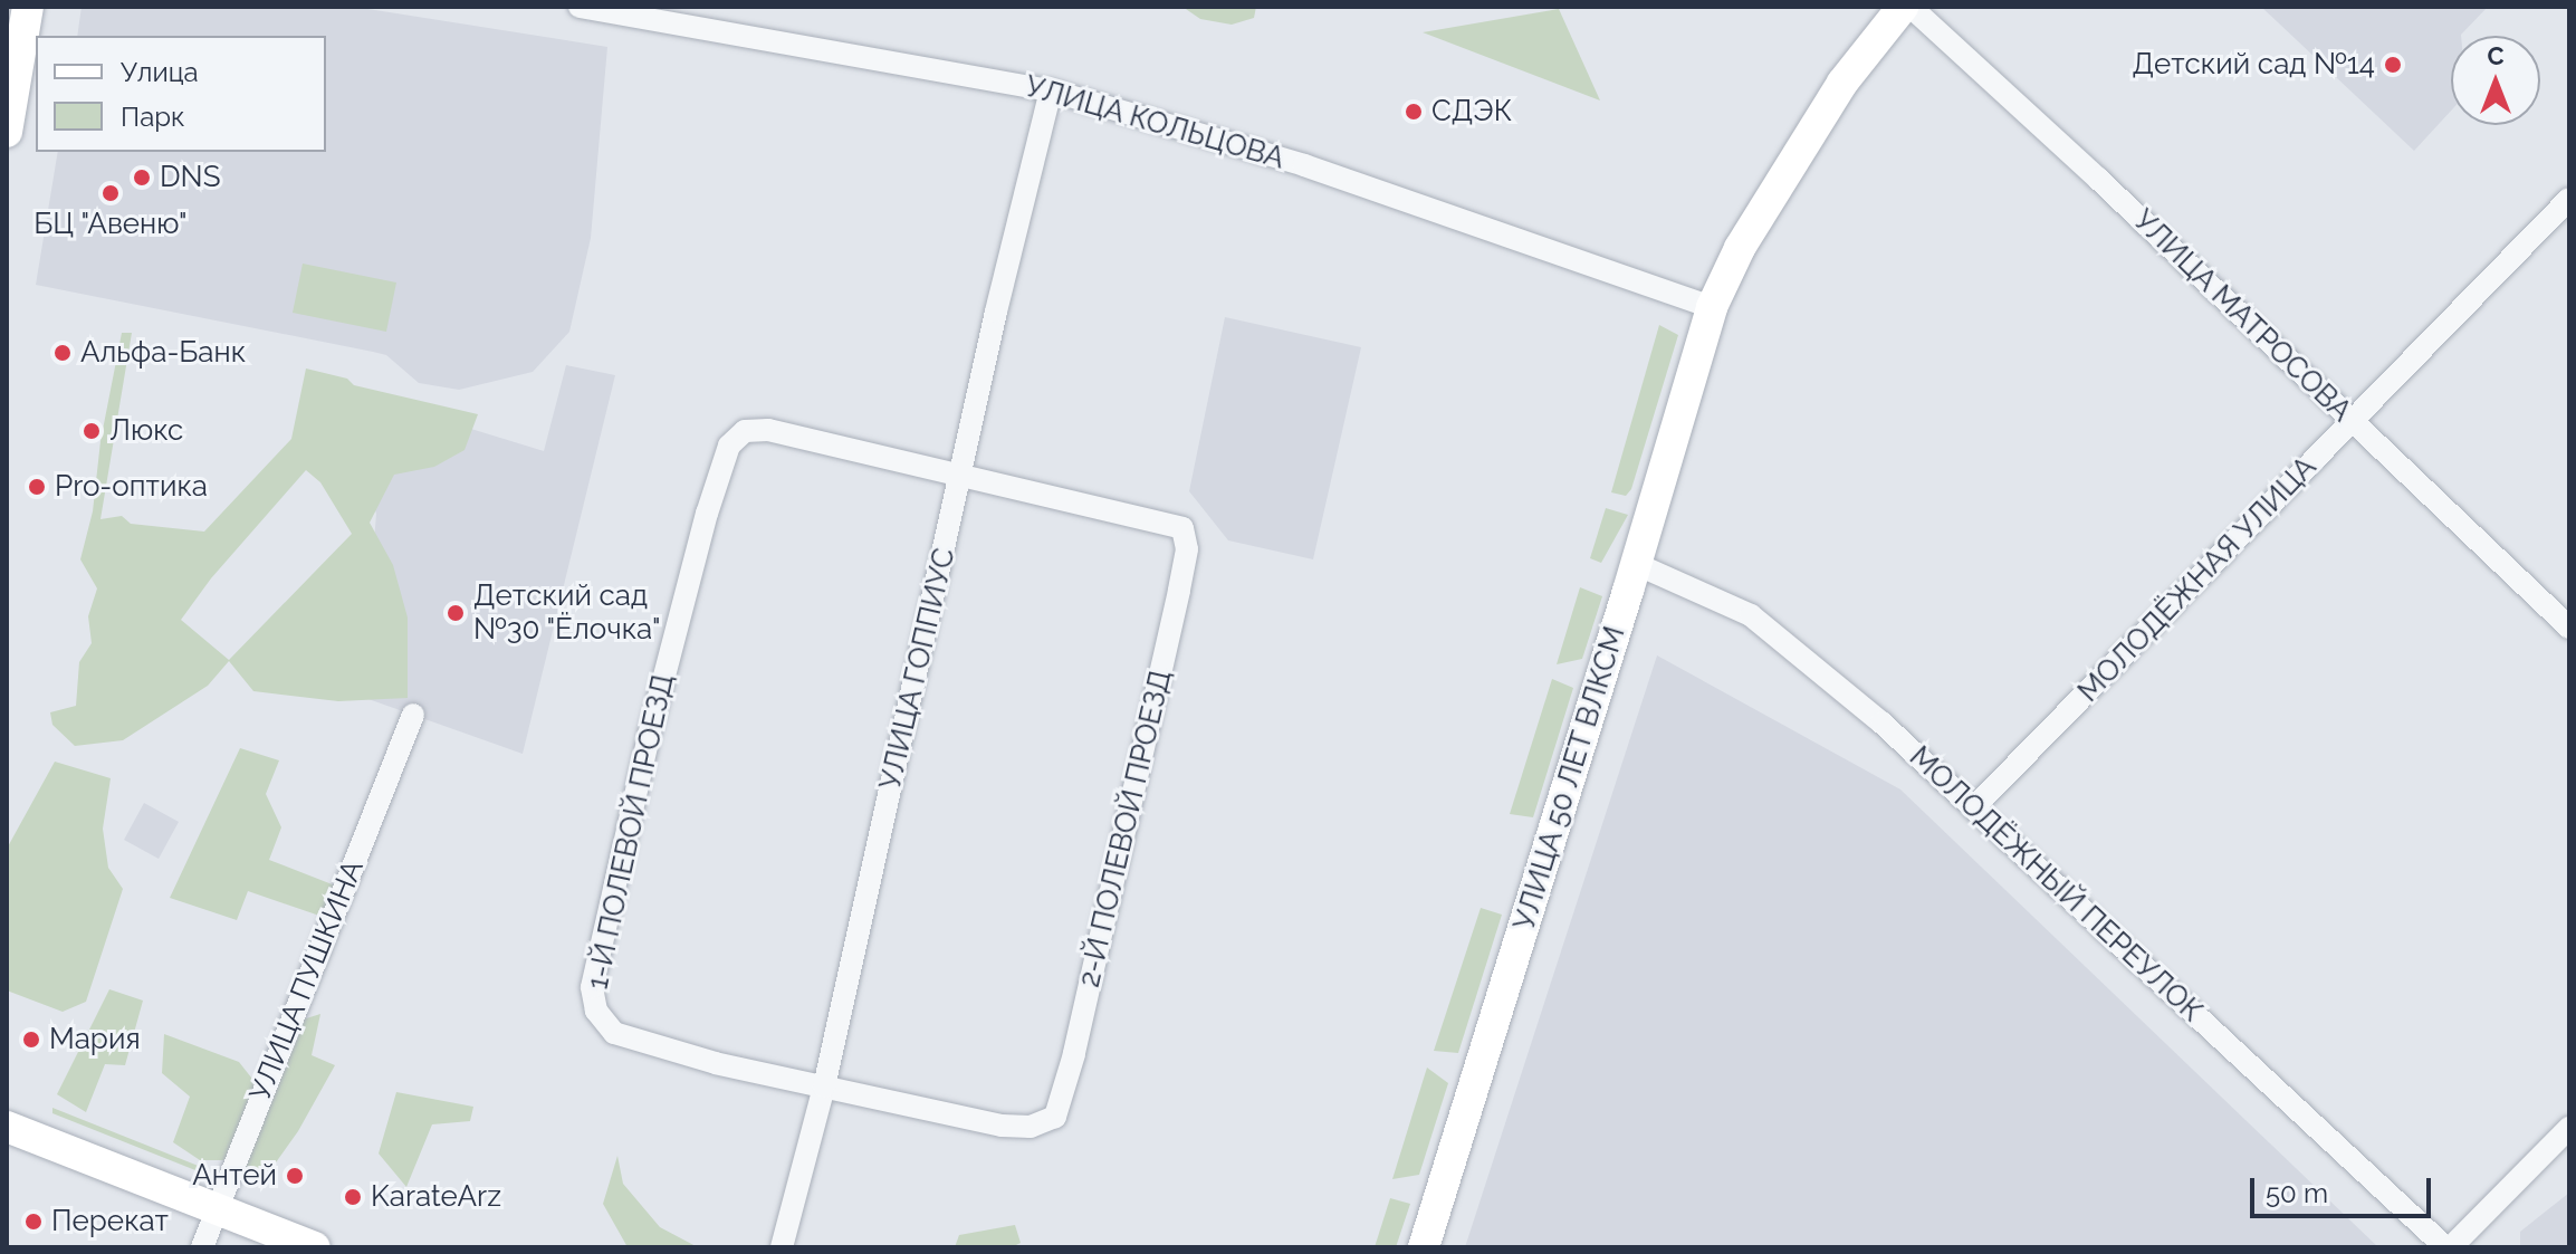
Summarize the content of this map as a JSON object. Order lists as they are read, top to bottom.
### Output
{
  "streets": {
    "street": [
      "УЛИЦА КОЛЬЦОВА",
      "УЛИЦА МАТРОСОВА",
      "МОЛОДЁЖНАЯ УЛИЦА",
      "УЛИЦА ГОППИУС",
      "УЛИЦА 50 ЛЕТ ВЛКСМ",
      "2-Й ПОЛЕВОЙ ПРОЕЗД",
      "1-Й ПОЛЕВОЙ ПРОЕЗД",
      "МОЛОДЁЖНЫЙ ПЕРЕУЛОК",
      "УЛИЦА ПУШКИНА"
    ]
  },
  "crossings": [
    ["УЛИЦА КОЛЬЦОВА", "УЛИЦА ГОППИУС"],
    ["УЛИЦА КОЛЬЦОВА", "УЛИЦА 50 ЛЕТ ВЛКСМ"],
    ["УЛИЦА МАТРОСОВА", "МОЛОДЁЖНАЯ УЛИЦА"],
    ["МОЛОДЁЖНАЯ УЛИЦА", "МОЛОДЁЖНЫЙ ПЕРЕУЛОК"],
    ["УЛИЦА ГОППИУС", "2-Й ПОЛЕВОЙ ПРОЕЗД"],
    ["УЛИЦА ГОППИУС", "1-Й ПОЛЕВОЙ ПРОЕЗД"],
    ["УЛИЦА 50 ЛЕТ ВЛКСМ", "МОЛОДЁЖНЫЙ ПЕРЕУЛОК"],
    ["2-Й ПОЛЕВОЙ ПРОЕЗД", "1-Й ПОЛЕВОЙ ПРОЕЗД"]
  ],
  "places": [
    "Детский сад №14",
    "СДЭК",
    "DNS",
    "БЦ \"Авеню\"",
    "Альфа-Банк",
    "Люкс",
    "Pro-оптика",
    "Детский сад №30 \"Ёлочка\"",
    "Мария",
    "Антей",
    "KarateArz",
    "Перекат"
  ],
  "legend": ["Улица", "Парк"],
  "scale_bar": "50 m",
  "north": "top"
}
